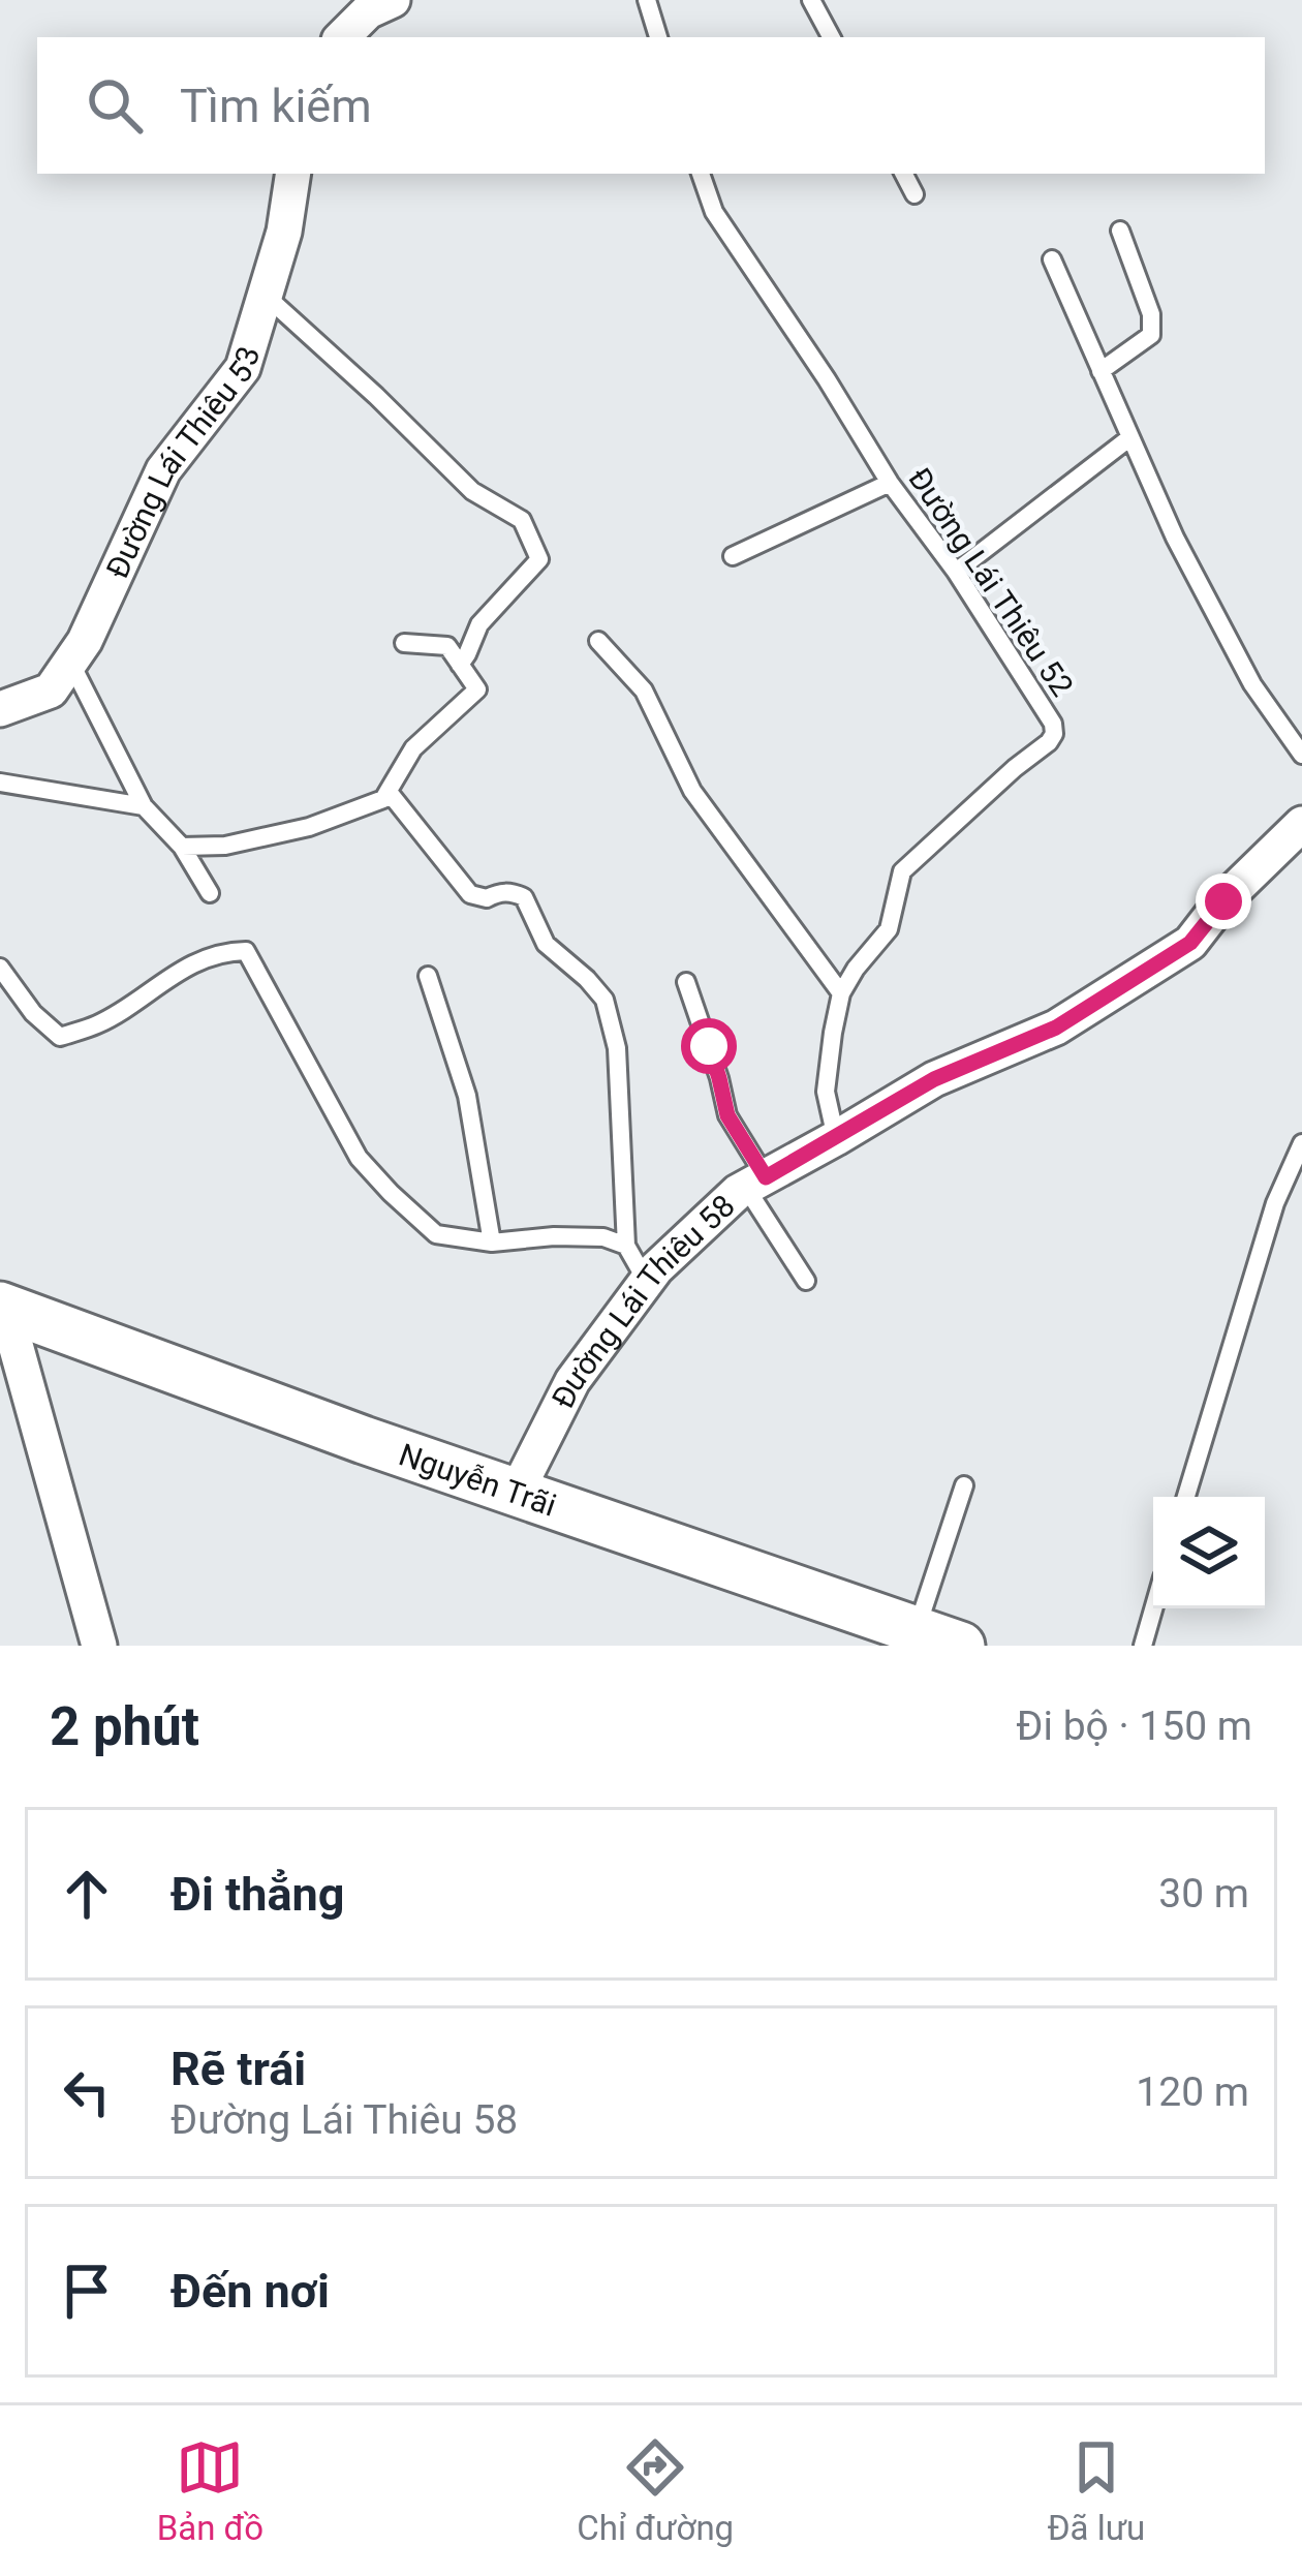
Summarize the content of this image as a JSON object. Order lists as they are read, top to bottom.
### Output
{
  "streets": {
    "main road": ["Nguyễn Trãi"],
    "street": ["Đường Lái Thiêu 53", "Đường Lái Thiêu 58"],
    "lane": ["Đường Lái Thiêu 52"]
  },
  "crossings": [
    ["Đường Lái Thiêu 52", "Đường Lái Thiêu 58"],
    ["Đường Lái Thiêu 58", "Nguyễn Trãi"]
  ],
  "page": {
    "search": "Tìm kiếm",
    "heading": ["2 phút", "Đi bộ · 150 m"],
    "list": [
      ["Đi thẳng", "30 m"],
      ["Rẽ trái", "Đường Lái Thiêu 58", "120 m"],
      "Đến nơi"
    ],
    "nav": ["Bản đồ", "Chỉ đường", "Đã lưu"]
  }
}
